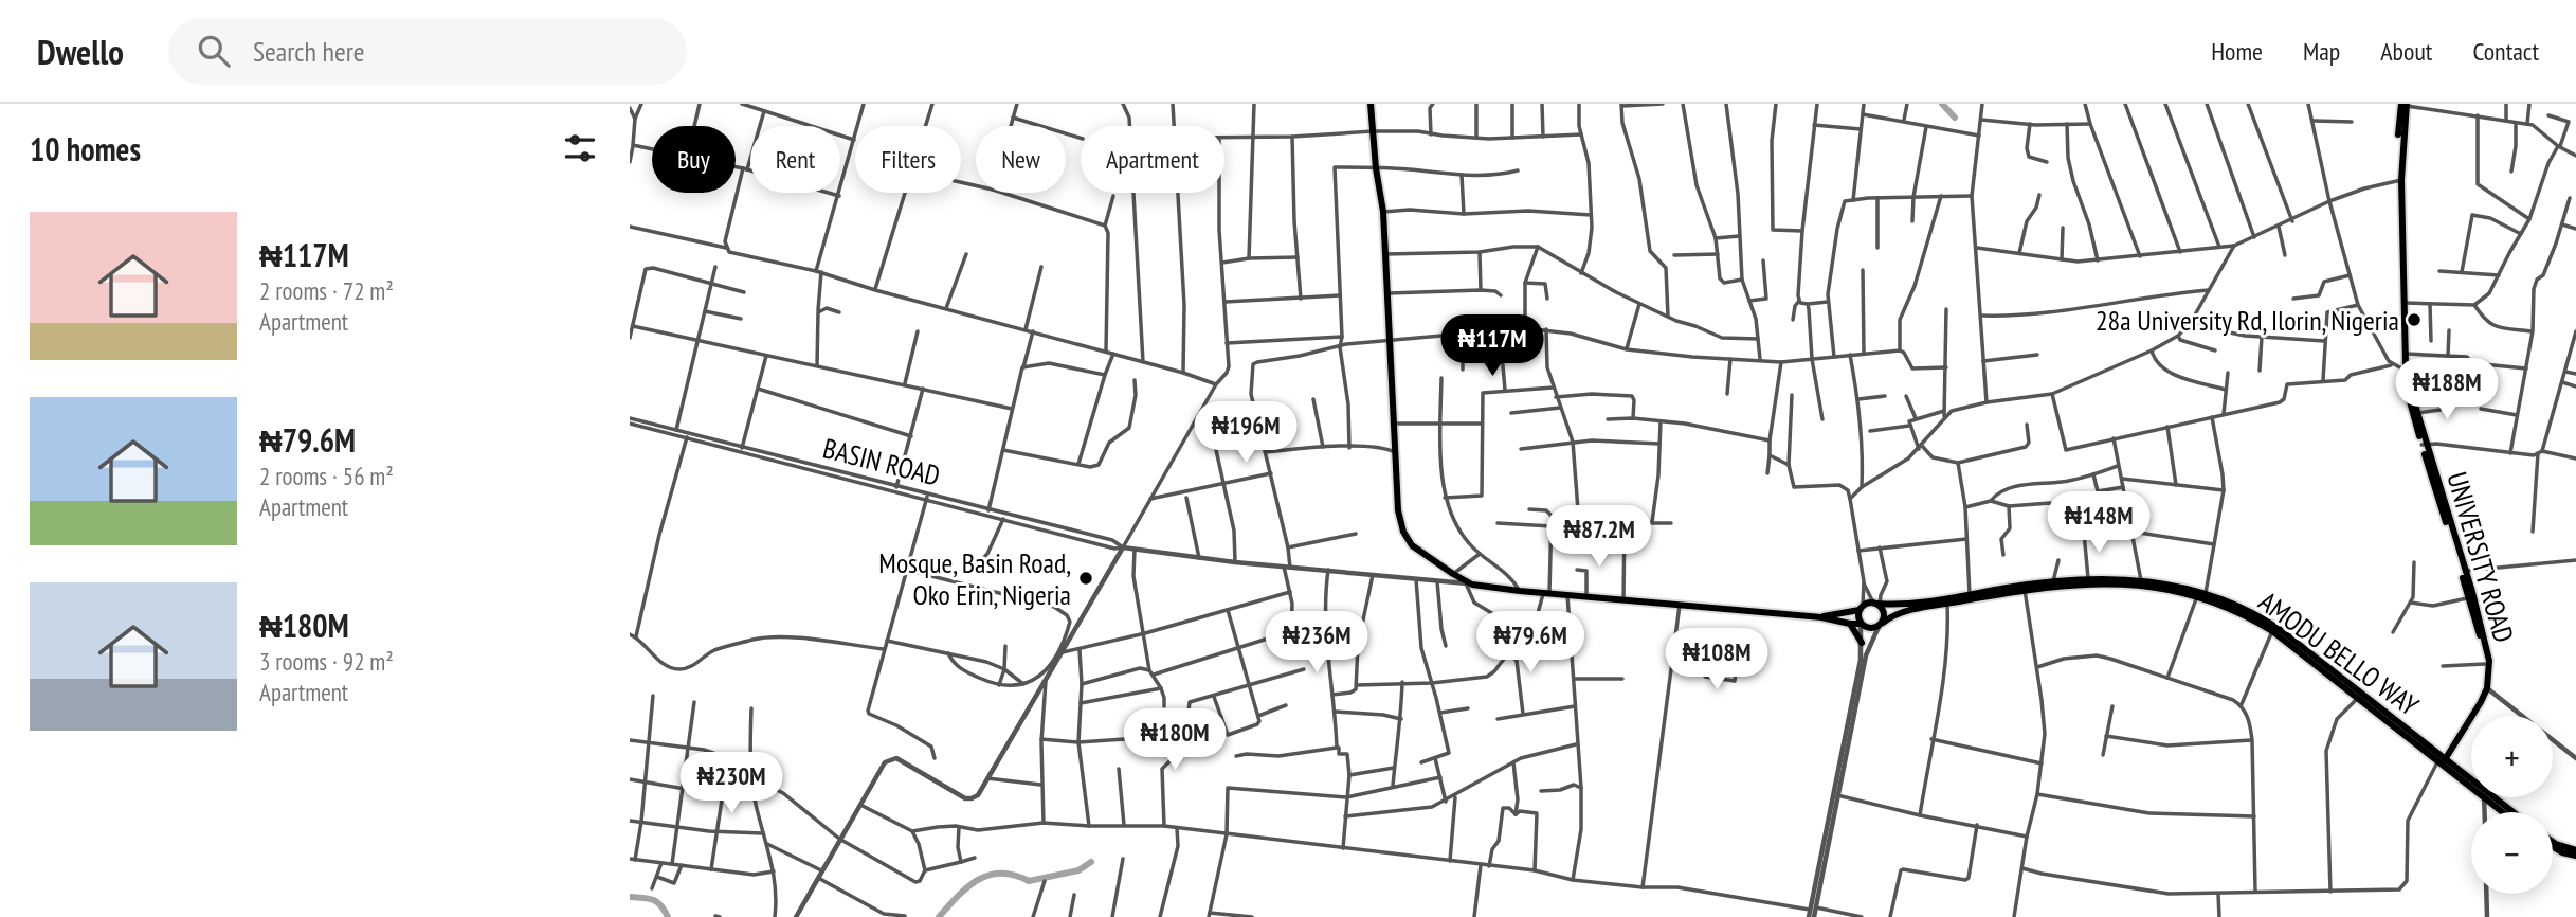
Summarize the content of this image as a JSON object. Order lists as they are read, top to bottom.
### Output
{
  "streets": {
    "main road": ["BASIN ROAD", "UNIVERSITY ROAD", "AMODU BELLO WAY"]
  },
  "crossings": [
    ["UNIVERSITY ROAD", "AMODU BELLO WAY"]
  ],
  "places": ["28a University Rd, Ilorin, Nigeria", "Mosque, Basin Road, Oko Erin, Nigeria"],
  "page": {
    "header": "Dwello",
    "search": "Search here",
    "nav": [
      "Home",
      "Map",
      "About",
      "Contact"
    ],
    "heading": "10 homes",
    "chip": [
      "Buy",
      "Rent",
      "Filters",
      "New",
      "Apartment"
    ],
    "list": [
      {
        "name": "₦117M",
        "note": "2 rooms · 72 m² · Apartment"
      },
      {
        "name": "₦79.6M",
        "note": "2 rooms · 56 m² · Apartment"
      },
      {
        "name": "₦180M",
        "note": "3 rooms · 92 m² · Apartment"
      }
    ],
    "price": [
      "₦117M",
      "₦188M",
      "₦196M",
      "₦148M",
      "₦87.2M",
      "₦236M",
      "₦79.6M",
      "₦108M",
      "₦180M",
      "₦230M"
    ],
    "map_buttons": ["+", "−"]
  }
}
